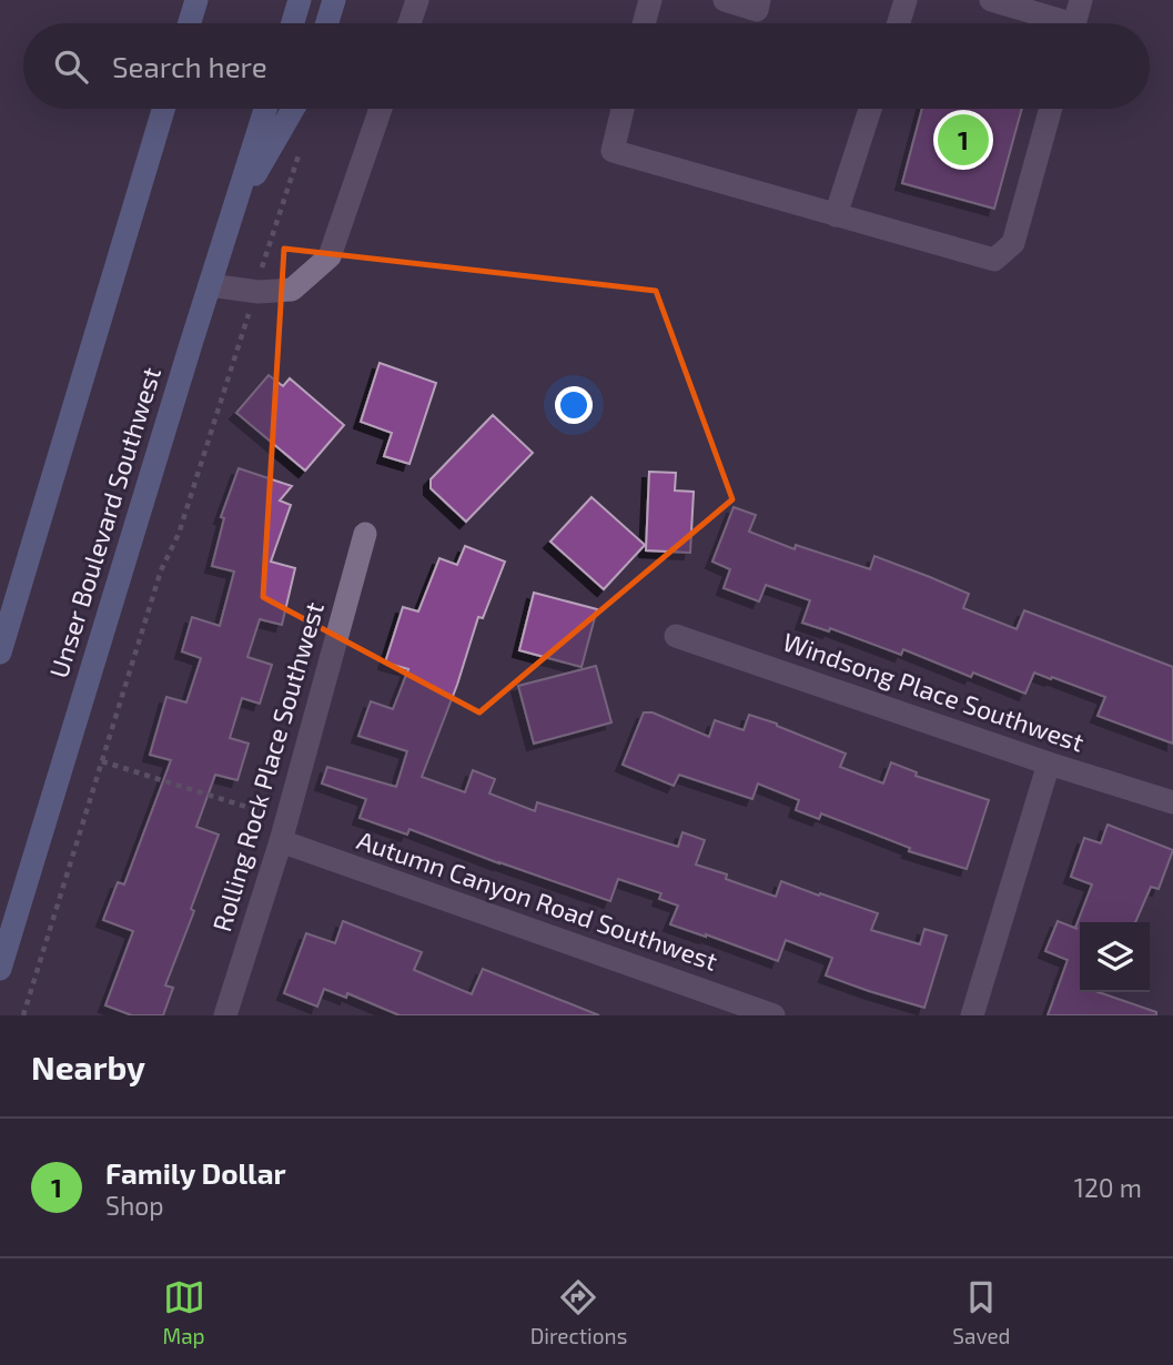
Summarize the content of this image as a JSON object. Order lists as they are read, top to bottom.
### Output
{
  "streets": {
    "main road": ["Unser Boulevard Southwest"],
    "street": ["Windsong Place Southwest", "Rolling Rock Place Southwest", "Autumn Canyon Road Southwest"]
  },
  "crossings": [
    ["Rolling Rock Place Southwest", "Autumn Canyon Road Southwest"]
  ],
  "page": {
    "search": "Search here",
    "pins": "1",
    "heading": "Nearby",
    "list": [
      {
        "mark": "1",
        "name": "Family Dollar",
        "note": "Shop",
        "value": "120 m"
      }
    ],
    "nav": ["Map", "Directions", "Saved"]
  }
}
